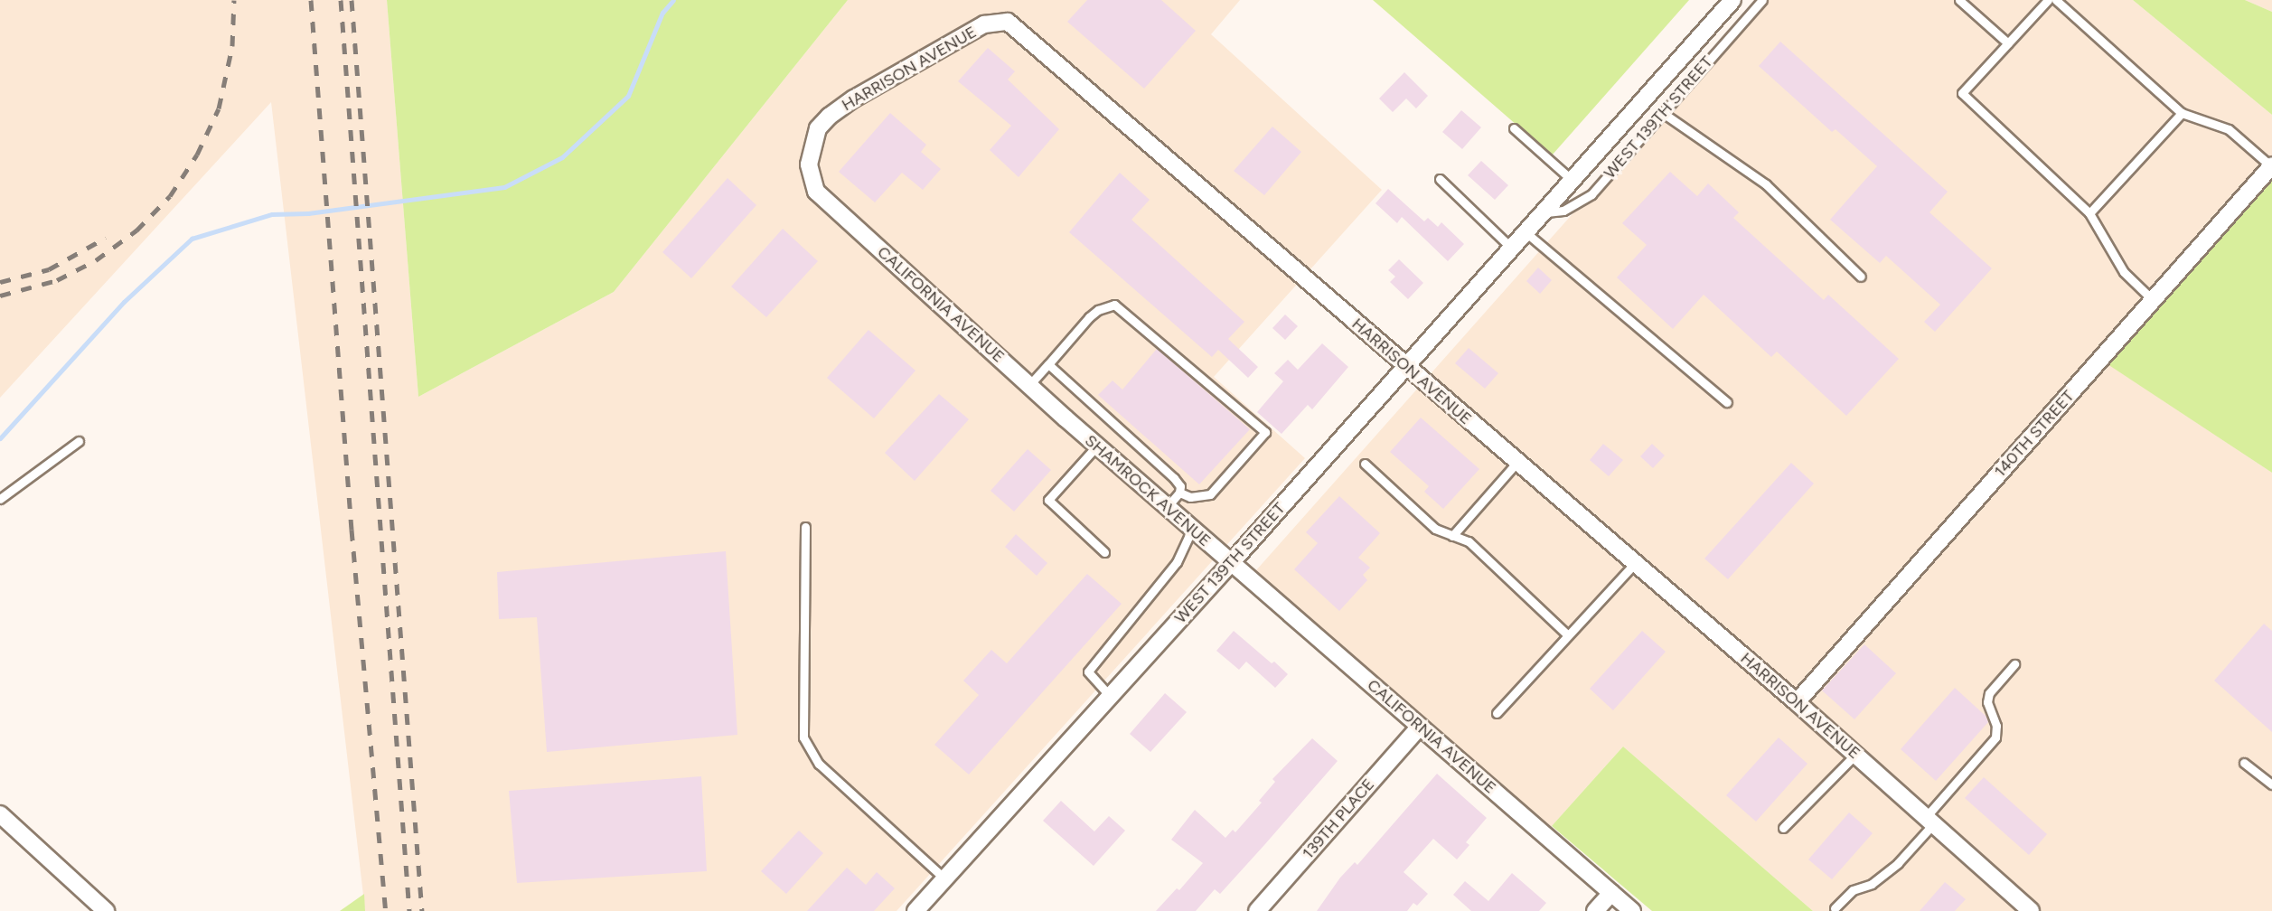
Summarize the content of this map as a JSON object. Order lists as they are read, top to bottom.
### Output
{
  "streets": {
    "street": [
      "HARRISON AVENUE",
      "WEST 139TH STREET",
      "CALIFORNIA AVENUE",
      "140TH STREET",
      "SHAMROCK AVENUE",
      "139TH PLACE"
    ]
  },
  "crossings": [
    ["HARRISON AVENUE", "WEST 139TH STREET"],
    ["HARRISON AVENUE", "CALIFORNIA AVENUE"],
    ["HARRISON AVENUE", "140TH STREET"],
    ["WEST 139TH STREET", "CALIFORNIA AVENUE"],
    ["WEST 139TH STREET", "SHAMROCK AVENUE"],
    ["CALIFORNIA AVENUE", "SHAMROCK AVENUE"],
    ["CALIFORNIA AVENUE", "139TH PLACE"]
  ]
}
